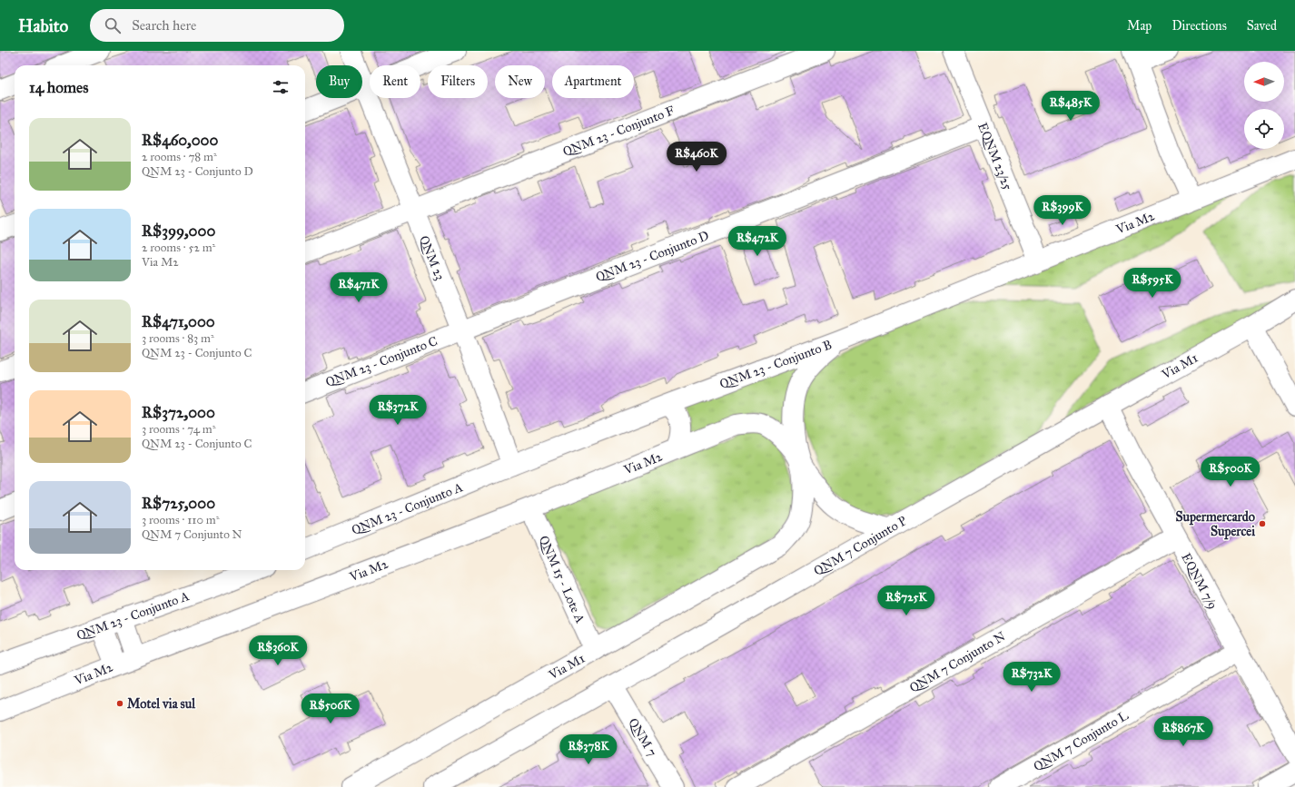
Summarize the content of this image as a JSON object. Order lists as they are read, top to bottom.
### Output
{
  "streets": {
    "main road": [
      "QNM 23 - Conjunto F",
      "EQNM 23/25",
      "Via M2",
      "QNM 23 - Conjunto D",
      "QNM 23",
      "QNM 23 - Conjunto C",
      "QNM 23 - Conjunto B",
      "Via M1",
      "QNM 23 - Conjunto A",
      "QNM 7 Conjunto P",
      "QNM 15 - Lote A",
      "EQNM 7/9",
      "QNM 7 Conjunto N",
      "QNM 7",
      "QNM 7 Conjunto L"
    ]
  },
  "crossings": [
    ["QNM 23 - Conjunto F", "QNM 23"],
    ["EQNM 23/25", "Via M2"],
    ["EQNM 23/25", "QNM 23 - Conjunto D"],
    ["EQNM 23/25", "QNM 23 - Conjunto B"],
    ["Via M2", "QNM 23 - Conjunto B"],
    ["Via M2", "Via M1"],
    ["Via M2", "QNM 7 Conjunto P"],
    ["Via M2", "QNM 15 - Lote A"],
    ["QNM 23 - Conjunto D", "QNM 23"],
    ["QNM 23 - Conjunto D", "QNM 23 - Conjunto C"],
    ["QNM 23", "QNM 23 - Conjunto C"],
    ["QNM 23", "QNM 23 - Conjunto B"],
    ["QNM 23", "QNM 23 - Conjunto A"],
    ["QNM 23 - Conjunto B", "Via M1"],
    ["QNM 23 - Conjunto B", "QNM 23 - Conjunto A"],
    ["Via M1", "QNM 7 Conjunto P"],
    ["Via M1", "QNM 15 - Lote A"],
    ["Via M1", "EQNM 7/9"],
    ["QNM 7 Conjunto P", "EQNM 7/9"],
    ["QNM 7 Conjunto P", "QNM 7"],
    ["EQNM 7/9", "QNM 7 Conjunto N"],
    ["EQNM 7/9", "QNM 7 Conjunto L"]
  ],
  "places": ["Supermercardo Supercei", "Motel via sul"],
  "north": "left",
  "page": {
    "header": "Habito",
    "search": "Search here",
    "nav": ["Map", "Directions", "Saved"],
    "chip": [
      "Buy",
      "Rent",
      "Filters",
      "New",
      "Apartment"
    ],
    "heading": "14 homes",
    "price": [
      "R$485K",
      "R$460K",
      "R$399K",
      "R$472K",
      "R$595K",
      "R$471K",
      "R$372K",
      "R$500K",
      "R$725K",
      "R$360K",
      "R$732K",
      "R$506K",
      "R$867K",
      "R$378K"
    ],
    "list": [
      {
        "name": "R$460,000",
        "note": "2 rooms · 78 m² · QNM 23 - Conjunto D"
      },
      {
        "name": "R$399,000",
        "note": "2 rooms · 52 m² · Via M2"
      },
      {
        "name": "R$471,000",
        "note": "3 rooms · 83 m² · QNM 23 - Conjunto C"
      },
      {
        "name": "R$372,000",
        "note": "3 rooms · 74 m² · QNM 23 - Conjunto C"
      },
      {
        "name": "R$725,000",
        "note": "3 rooms · 110 m² · QNM 7 Conjunto N"
      }
    ]
  }
}
